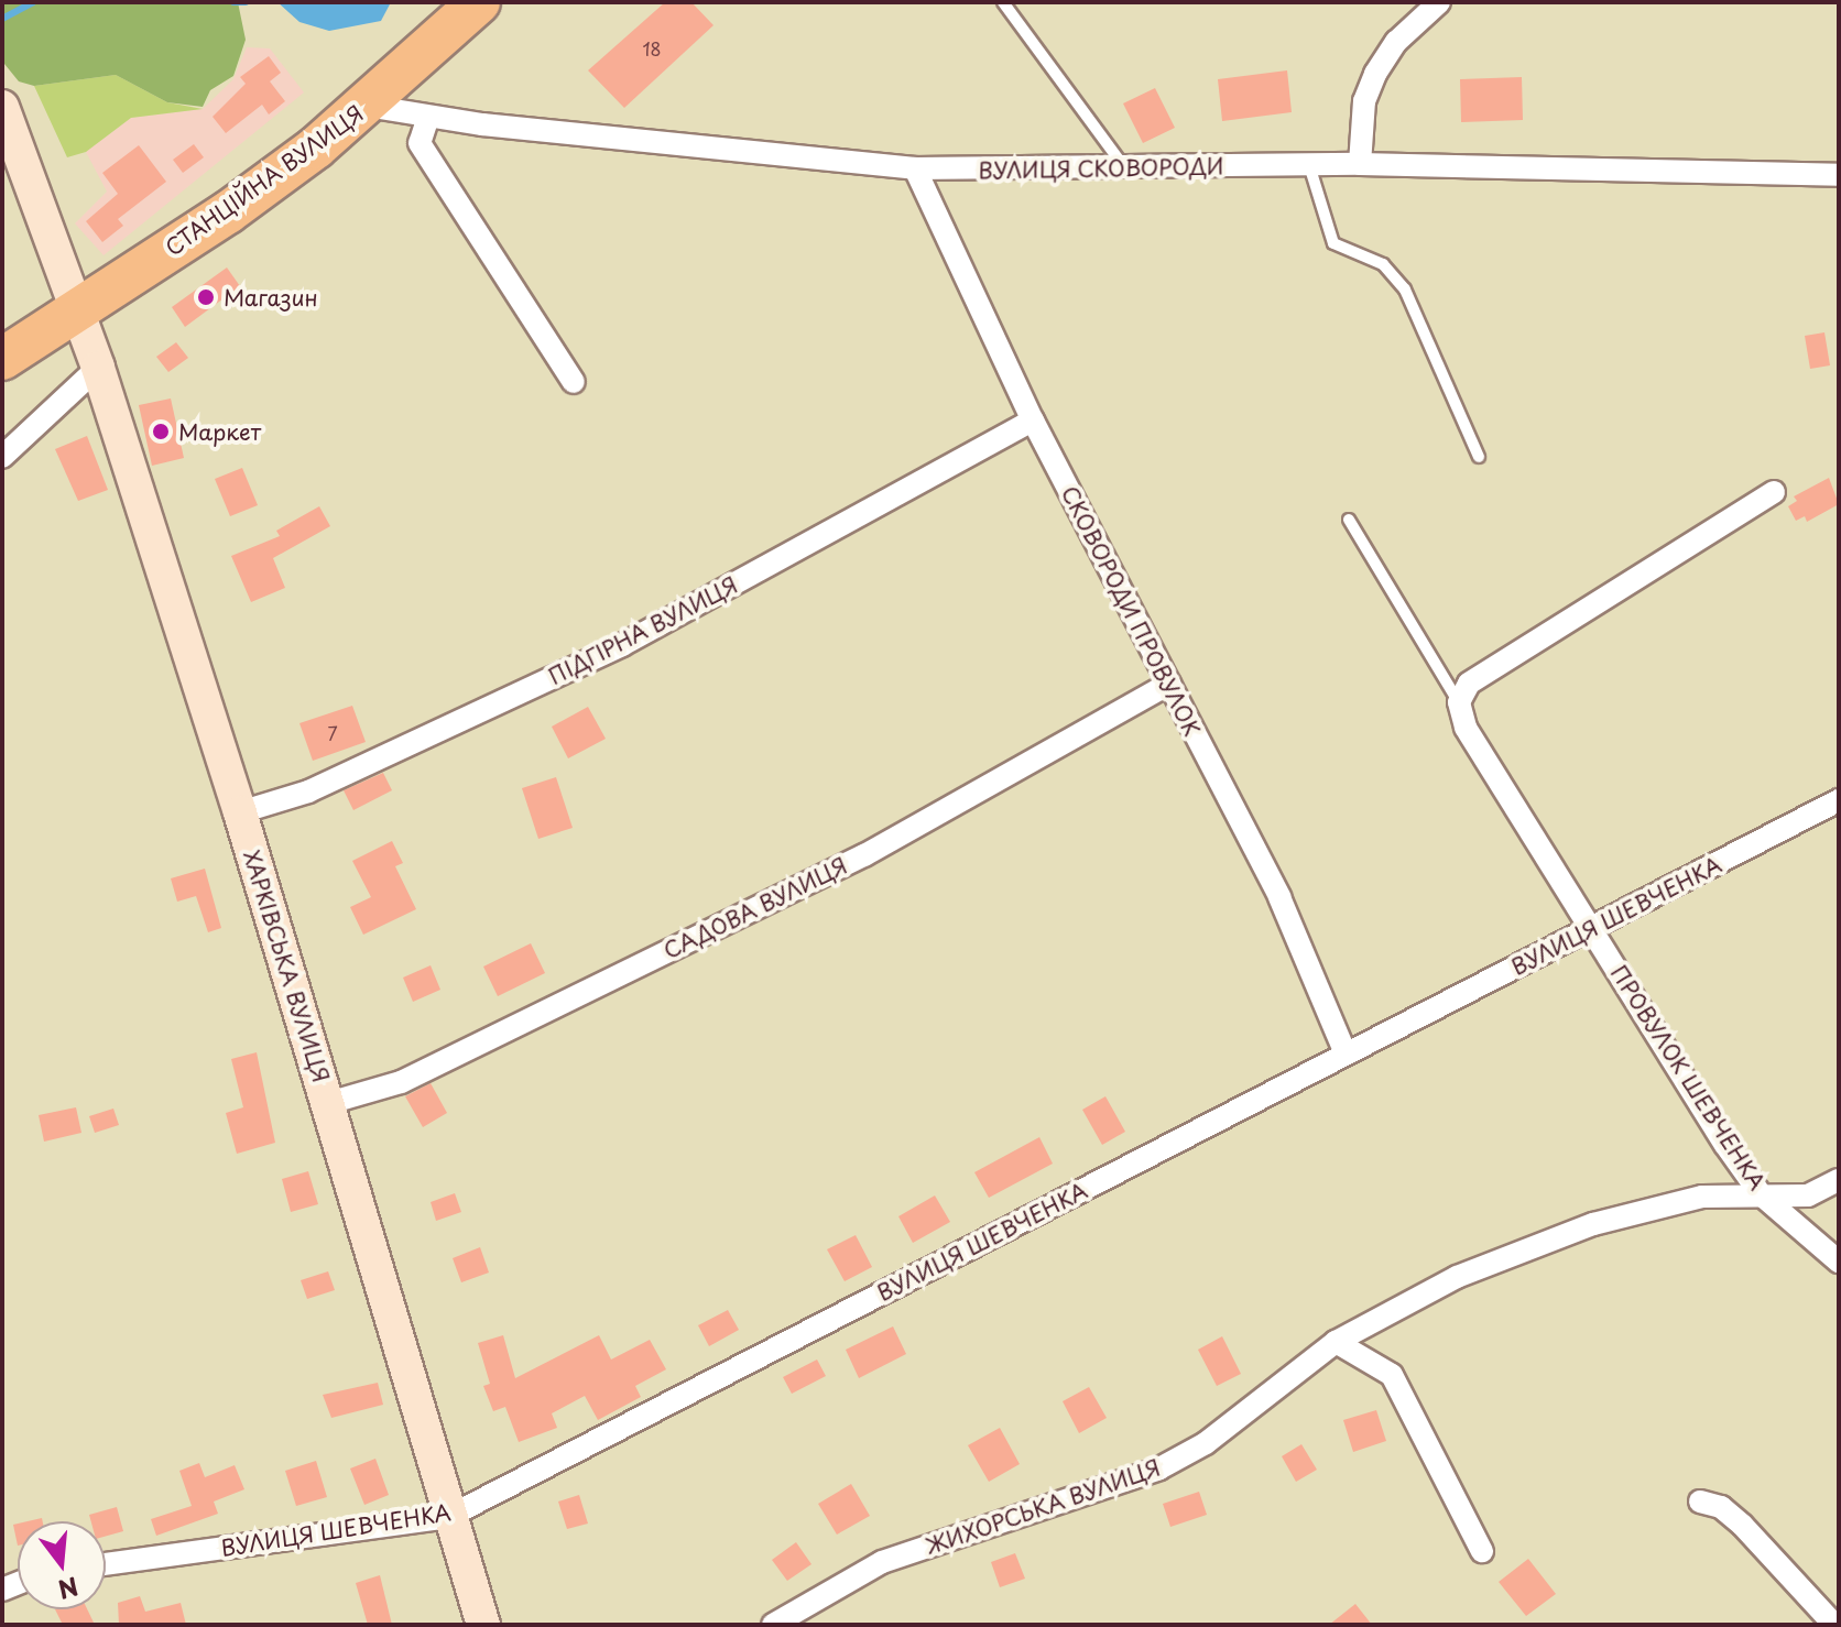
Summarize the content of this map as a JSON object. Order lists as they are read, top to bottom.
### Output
{
  "streets": {
    "highway": ["СТАНЦІЙНА ВУЛИЦЯ"],
    "main road": ["ХАРКІВСЬКА ВУЛИЦЯ"],
    "street": [
      "ВУЛИЦЯ СКОВОРОДИ",
      "СКОВОРОДИ ПРОВУЛОК",
      "ПІДГІРНА ВУЛИЦЯ",
      "САДОВА ВУЛИЦЯ",
      "ВУЛИЦЯ ШЕВЧЕНКА",
      "ПРОВУЛОК ШЕВЧЕНКА",
      "ЖИХОРСЬКА ВУЛИЦЯ"
    ]
  },
  "crossings": [
    ["ВУЛИЦЯ СКОВОРОДИ", "СТАНЦІЙНА ВУЛИЦЯ"],
    ["ВУЛИЦЯ СКОВОРОДИ", "СКОВОРОДИ ПРОВУЛОК"],
    ["СТАНЦІЙНА ВУЛИЦЯ", "ХАРКІВСЬКА ВУЛИЦЯ"],
    ["СКОВОРОДИ ПРОВУЛОК", "ПІДГІРНА ВУЛИЦЯ"],
    ["СКОВОРОДИ ПРОВУЛОК", "САДОВА ВУЛИЦЯ"],
    ["СКОВОРОДИ ПРОВУЛОК", "ВУЛИЦЯ ШЕВЧЕНКА"],
    ["ПІДГІРНА ВУЛИЦЯ", "ХАРКІВСЬКА ВУЛИЦЯ"],
    ["САДОВА ВУЛИЦЯ", "ХАРКІВСЬКА ВУЛИЦЯ"],
    ["ВУЛИЦЯ ШЕВЧЕНКА", "ХАРКІВСЬКА ВУЛИЦЯ"],
    ["ВУЛИЦЯ ШЕВЧЕНКА", "ПРОВУЛОК ШЕВЧЕНКА"],
    ["ПРОВУЛОК ШЕВЧЕНКА", "ЖИХОРСЬКА ВУЛИЦЯ"]
  ],
  "places": ["Магазин", "Маркет"],
  "house_numbers": ["18", "7"],
  "north": "bottom"
}
